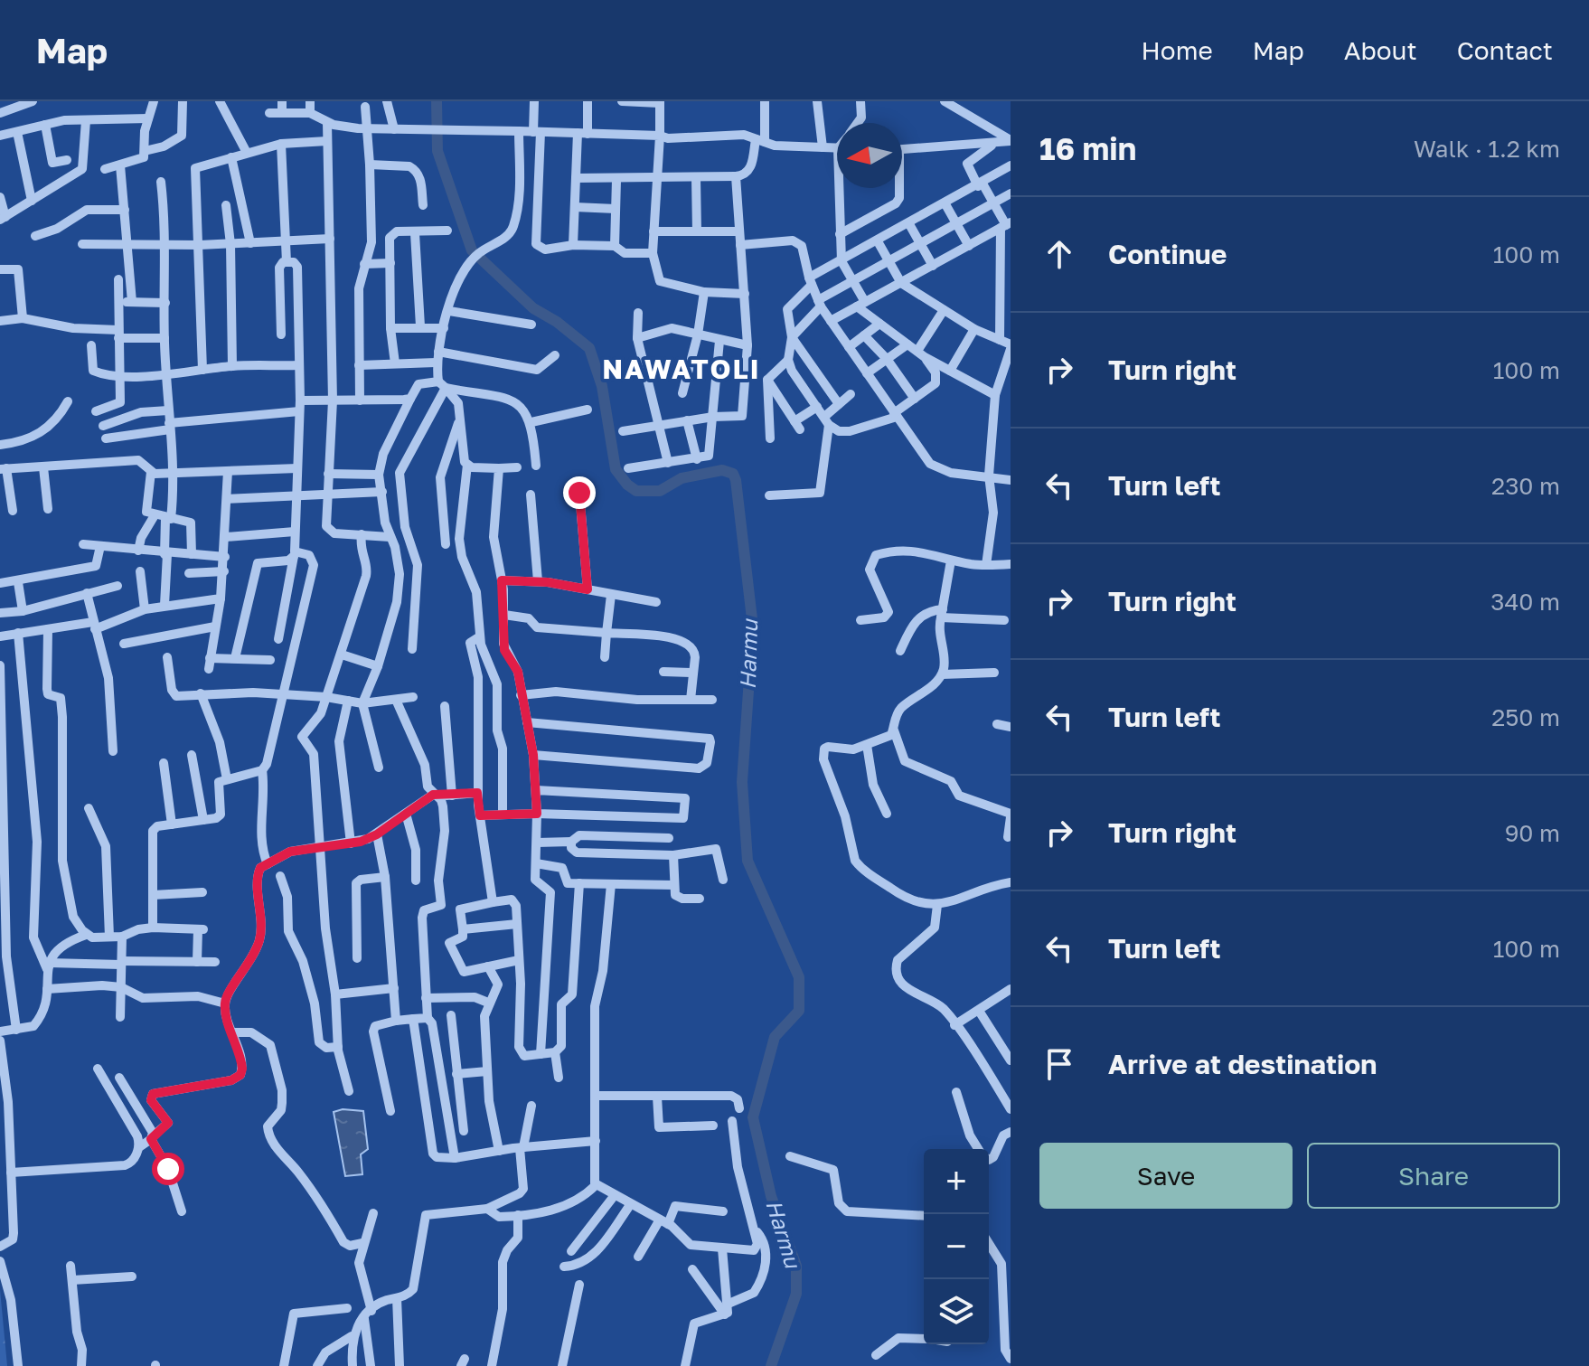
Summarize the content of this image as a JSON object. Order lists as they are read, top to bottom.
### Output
{
  "districts": ["NAWATOLI"],
  "water": ["Harmu"],
  "north": "left",
  "page": {
    "header": "Map",
    "nav": [
      "Home",
      "Map",
      "About",
      "Contact"
    ],
    "heading": ["16 min", "Walk · 1.2 km"],
    "list": [
      ["Continue", "100 m"],
      ["Turn right", "100 m"],
      ["Turn left", "230 m"],
      ["Turn right", "340 m"],
      ["Turn left", "250 m"],
      ["Turn right", "90 m"],
      ["Turn left", "100 m"],
      "Arrive at destination"
    ],
    "buttons": ["Save", "Share"],
    "map_buttons": ["+", "−"]
  }
}
